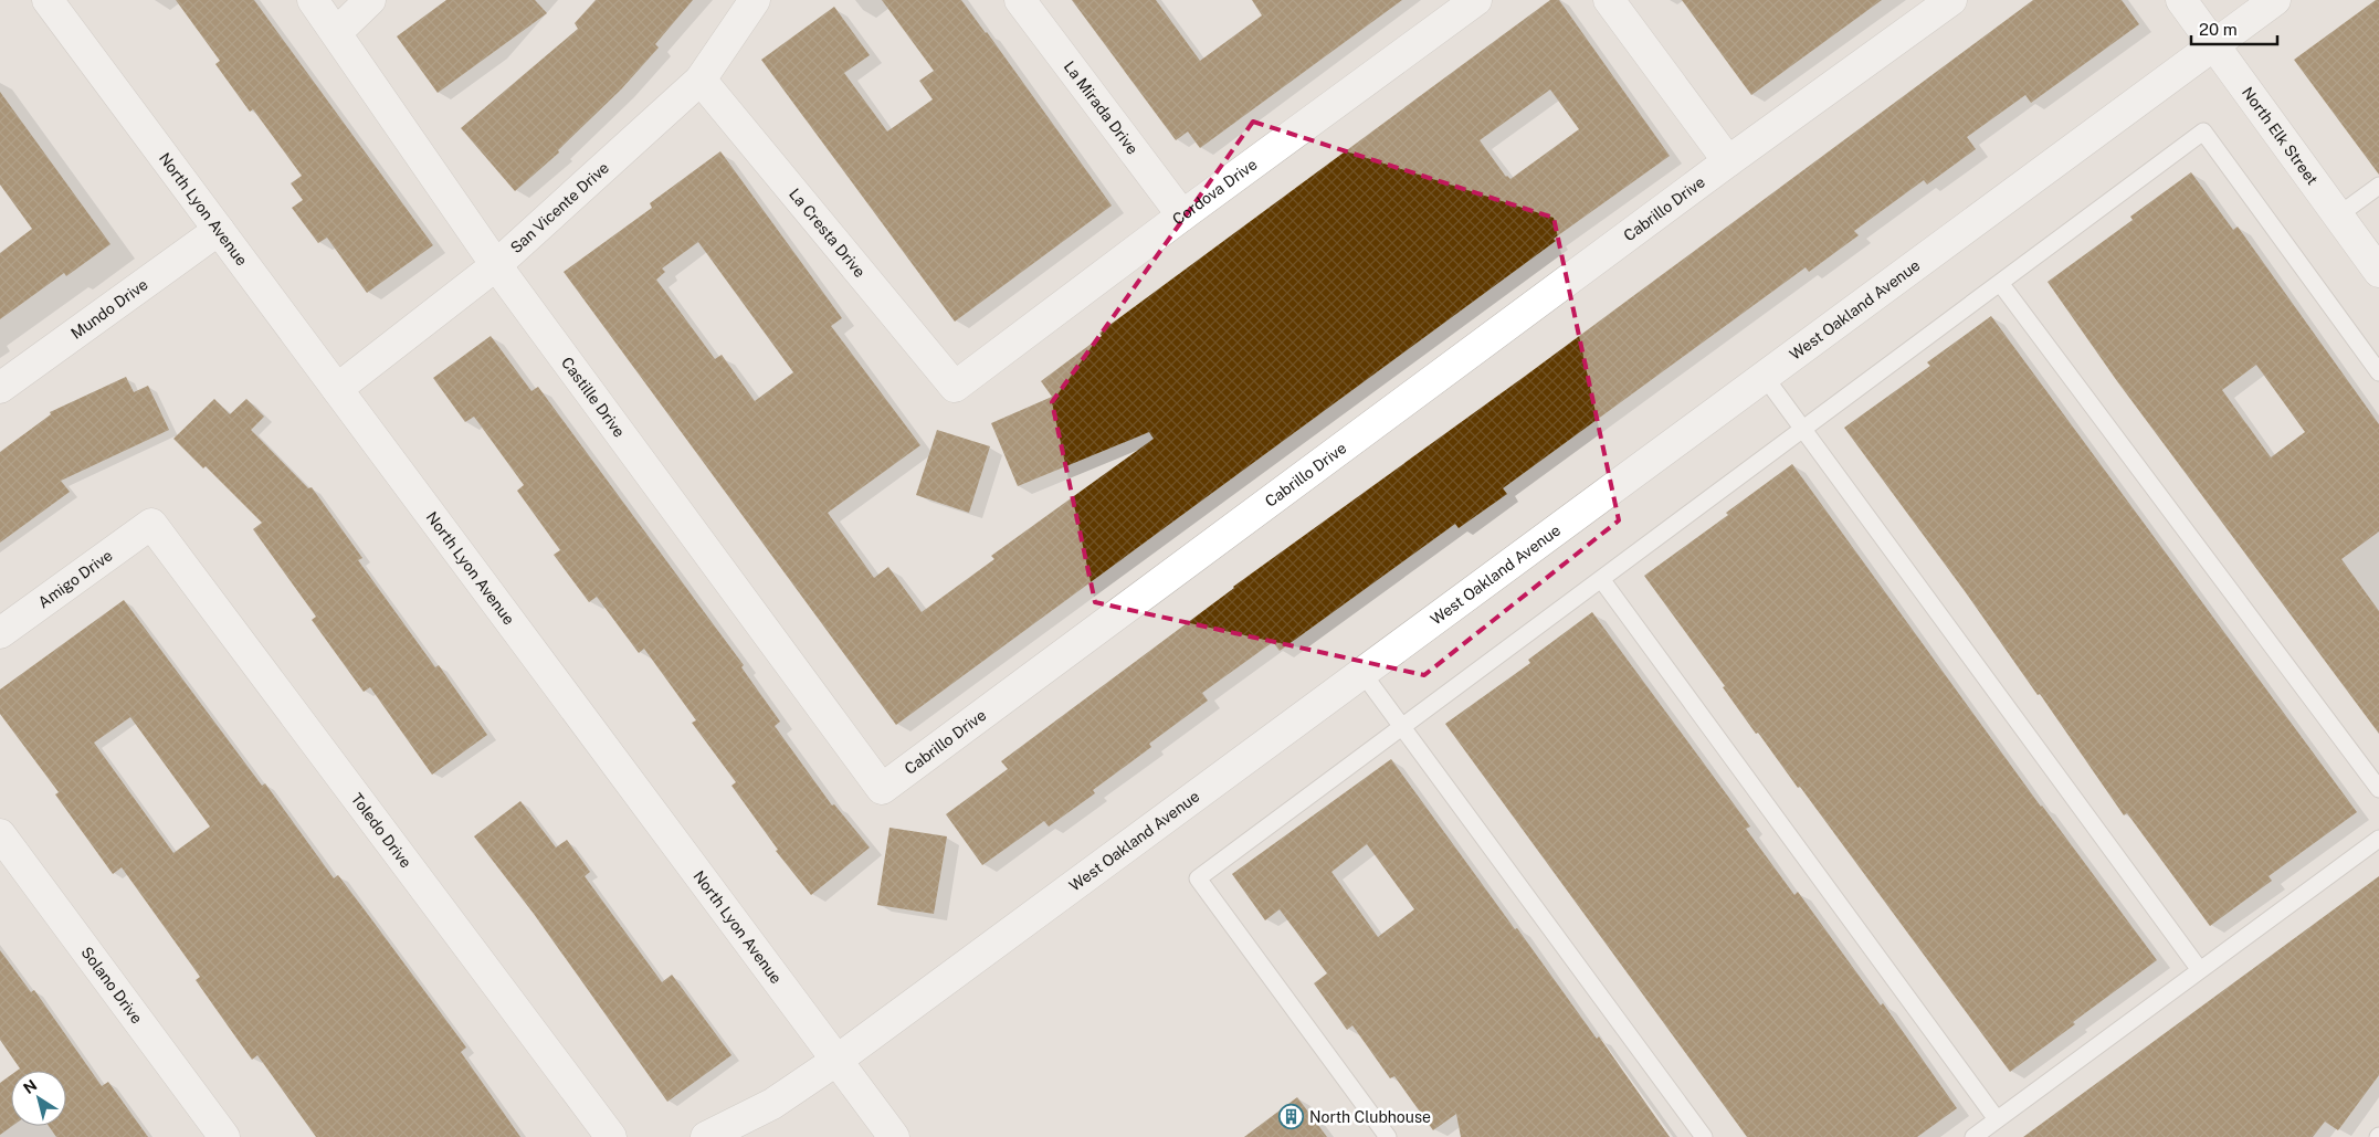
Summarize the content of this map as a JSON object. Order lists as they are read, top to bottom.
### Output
{
  "streets": {
    "street": [
      "La Mirada Drive",
      "North Elk Street",
      "Cordova Drive",
      "San Vicente Drive",
      "North Lyon Avenue",
      "Cabrillo Drive",
      "La Cresta Drive",
      "Mundo Drive",
      "West Oakland Avenue",
      "Castille Drive",
      "Amigo Drive",
      "Toledo Drive",
      "Solano Drive"
    ]
  },
  "crossings": [
    ["La Mirada Drive", "Cordova Drive"],
    ["North Elk Street", "West Oakland Avenue"],
    ["Cordova Drive", "La Cresta Drive"],
    ["San Vicente Drive", "North Lyon Avenue"],
    ["San Vicente Drive", "La Cresta Drive"],
    ["San Vicente Drive", "Castille Drive"],
    ["North Lyon Avenue", "Mundo Drive"],
    ["North Lyon Avenue", "West Oakland Avenue"],
    ["Cabrillo Drive", "Castille Drive"],
    ["Amigo Drive", "Toledo Drive"]
  ],
  "places": {
    "building": ["North Clubhouse"]
  },
  "scale_bar": "20 m",
  "north": "top left"
}
